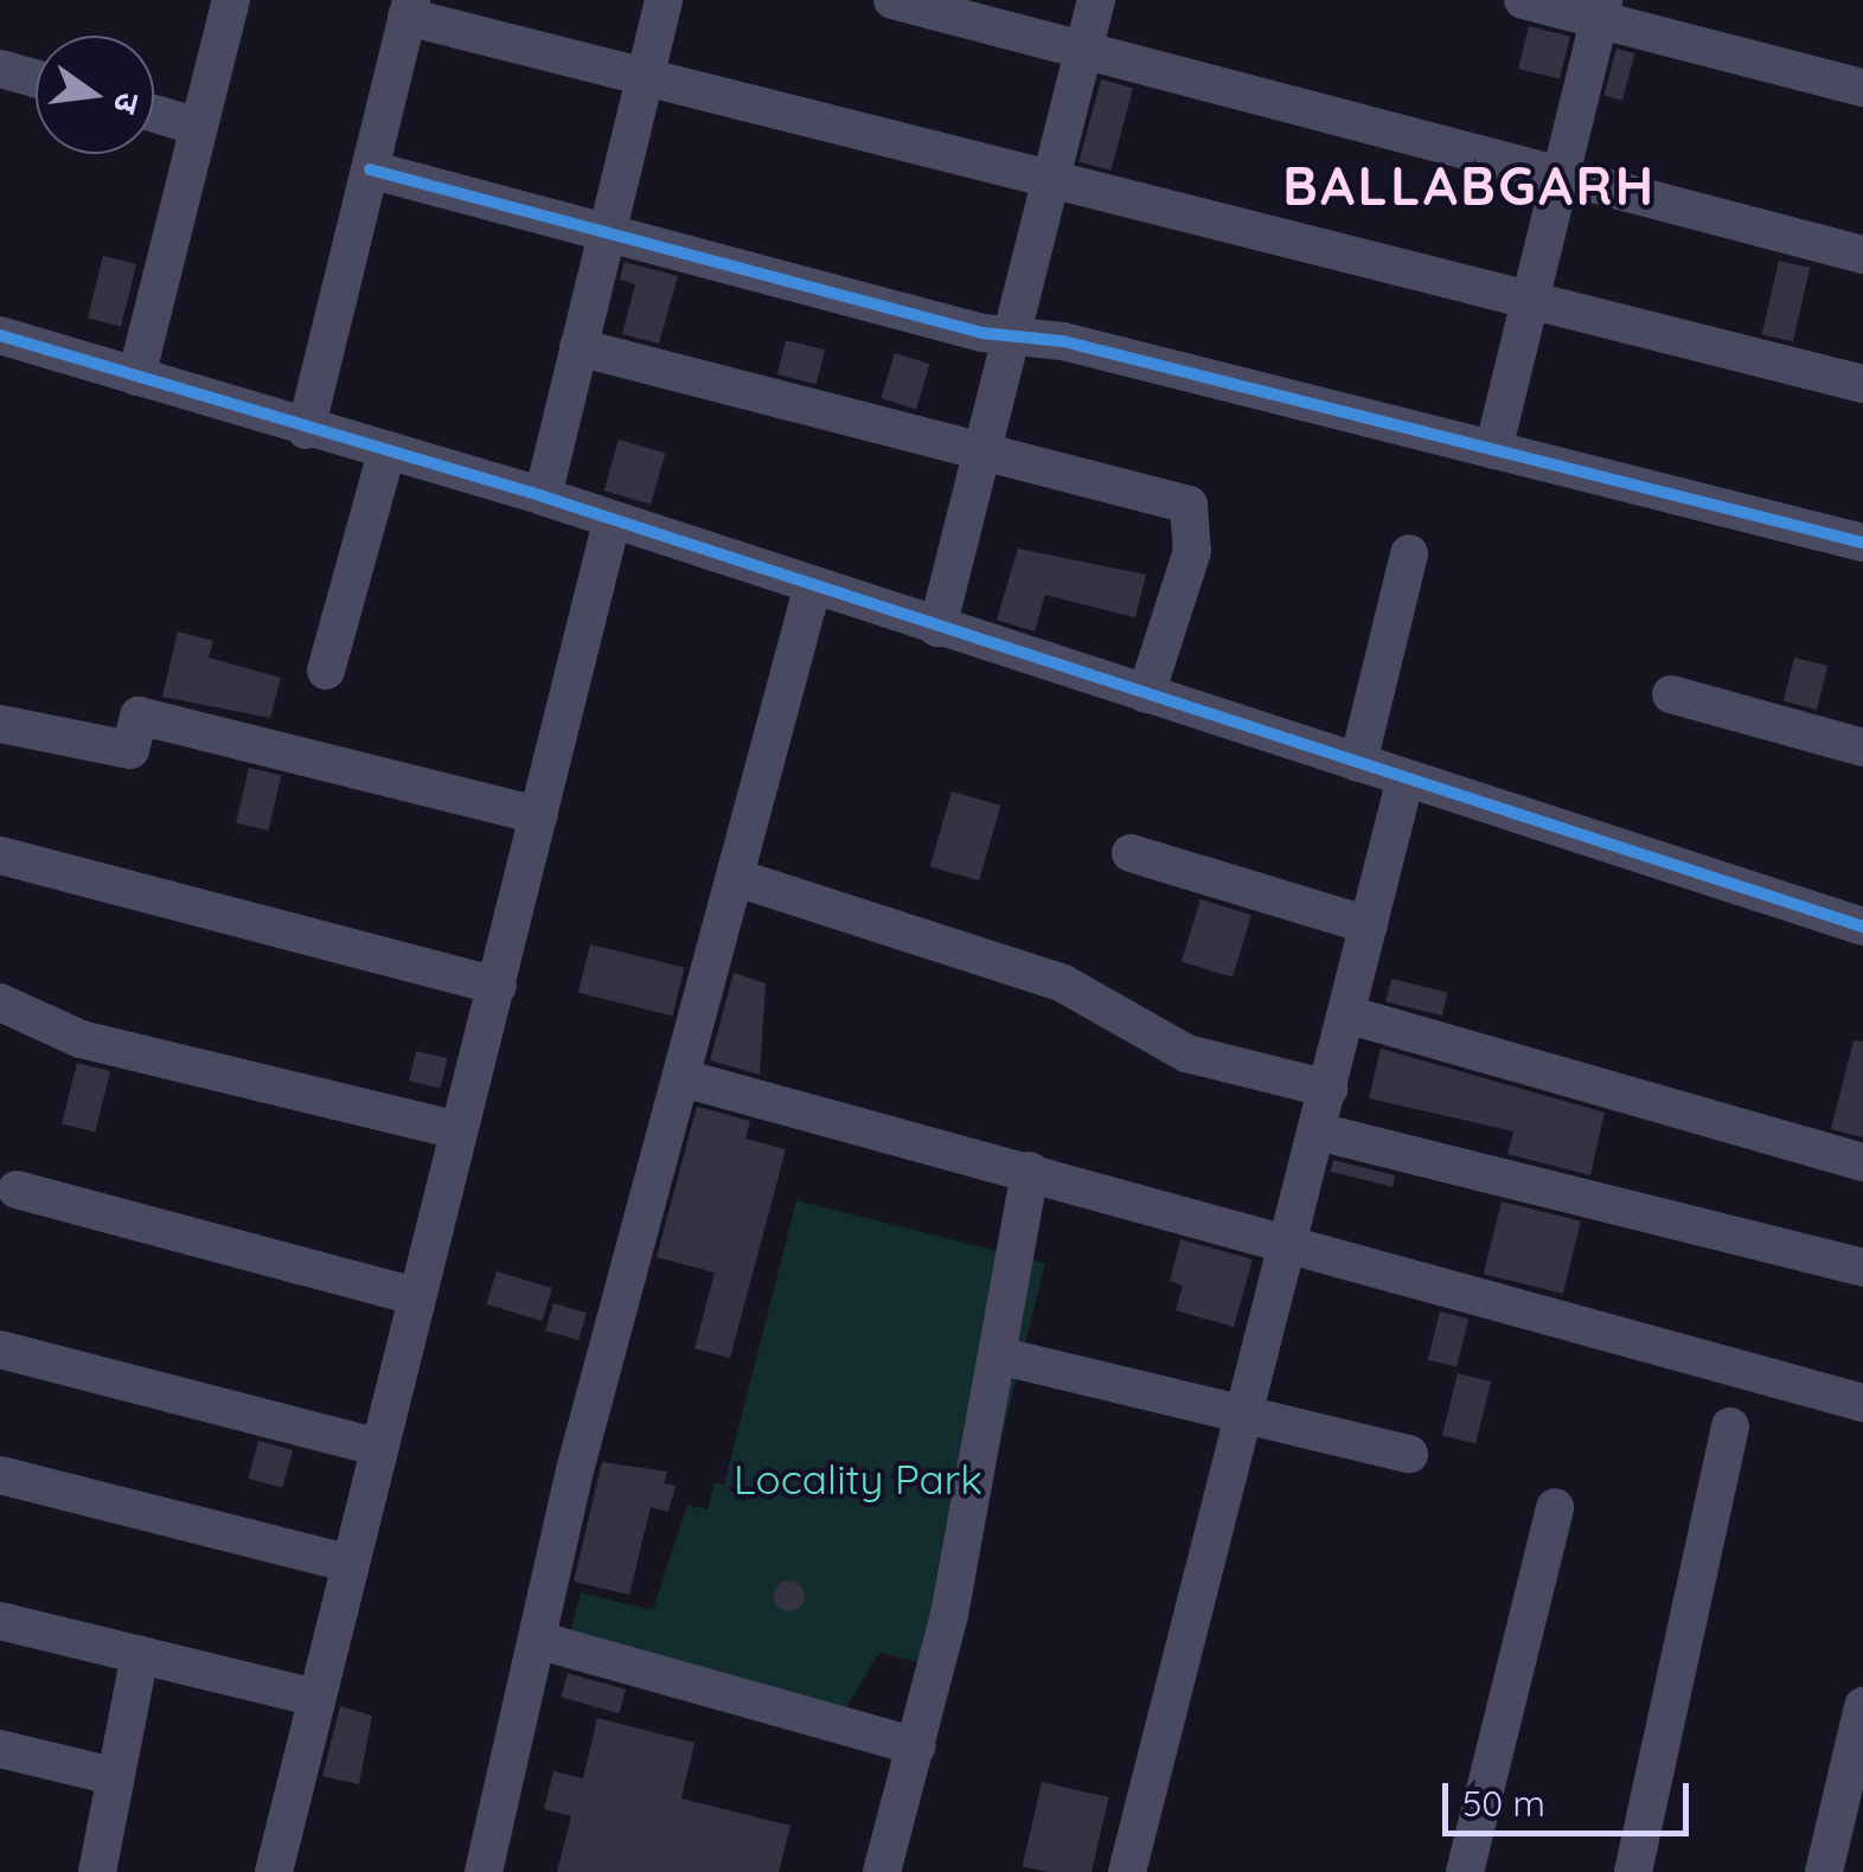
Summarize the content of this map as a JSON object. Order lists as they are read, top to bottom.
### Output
{
  "districts": ["BALLABGARH"],
  "parks": ["Locality Park"],
  "scale_bar": "50 m",
  "north": "right"
}
